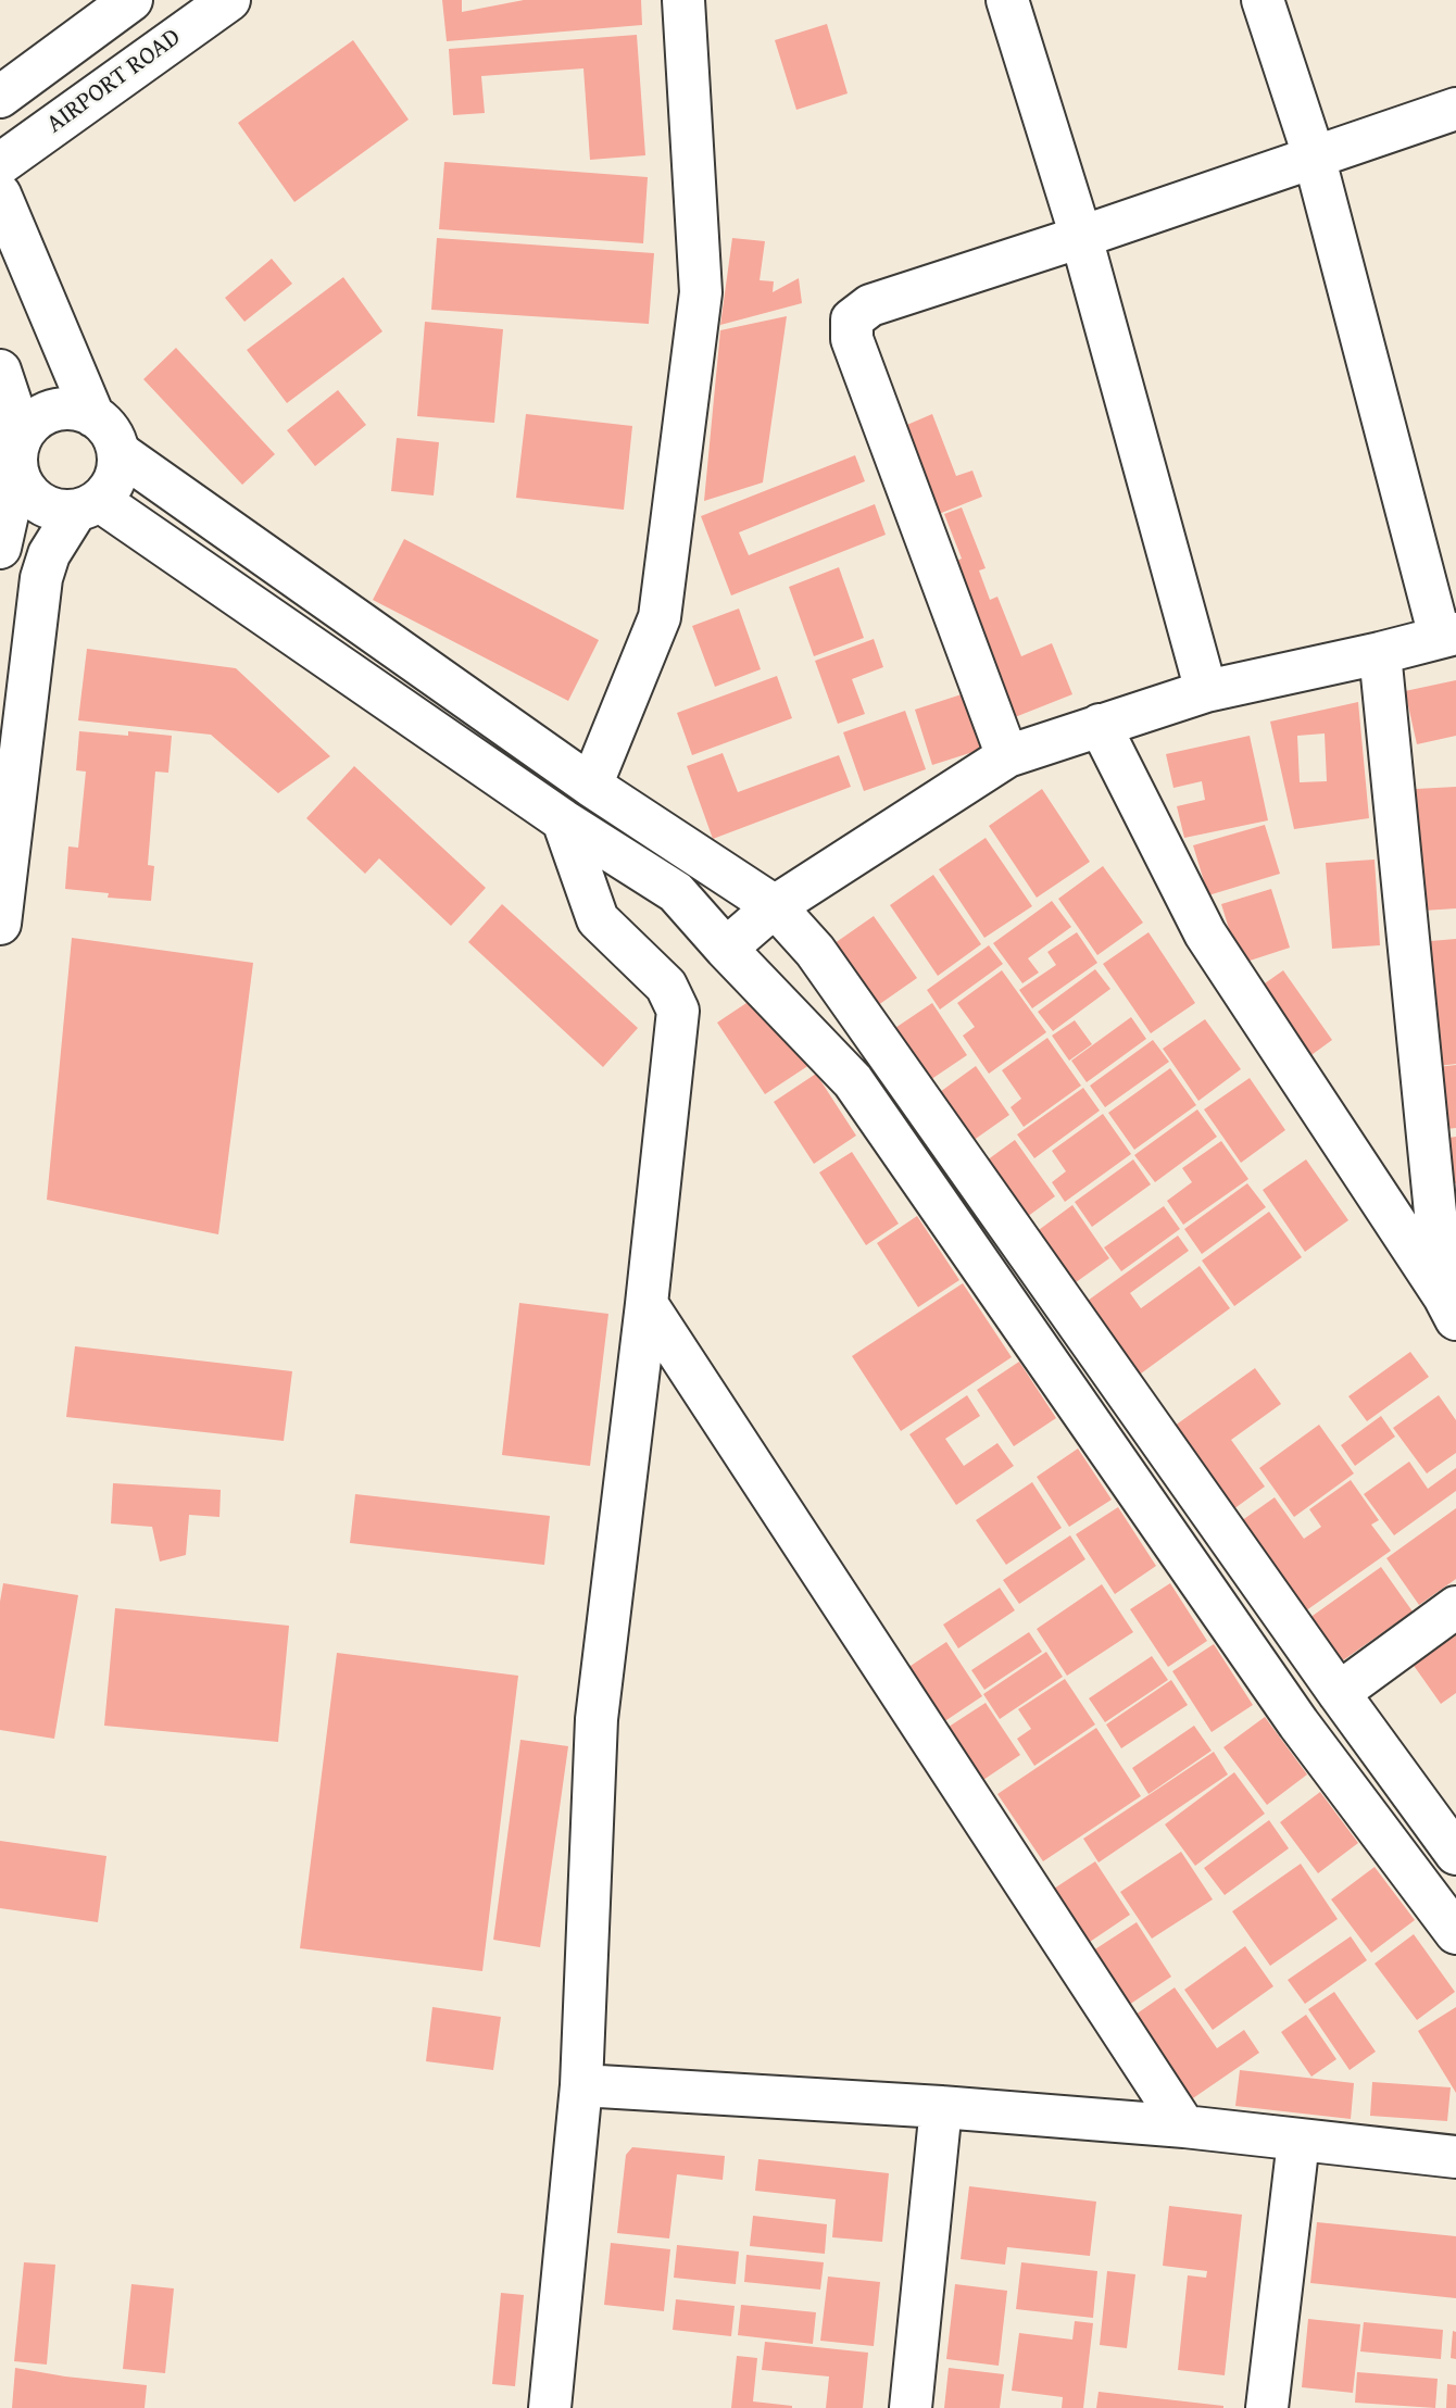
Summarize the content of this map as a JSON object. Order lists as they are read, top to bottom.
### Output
{
  "streets": {
    "street": ["AIRPORT ROAD"]
  }
}
